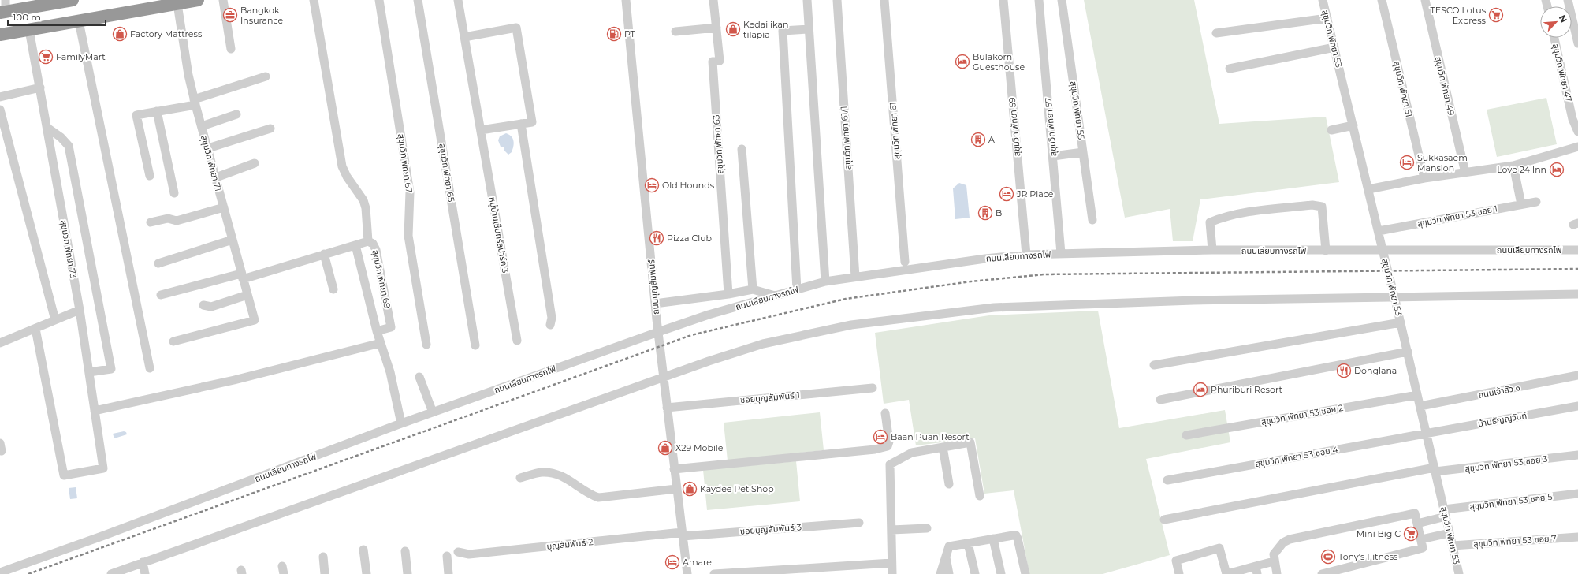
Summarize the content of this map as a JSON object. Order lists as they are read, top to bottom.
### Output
{
  "streets": {
    "street": [
      "สุขุมวิท พัทยา 53",
      "สุขุมวิท พัทยา 47",
      "สุขุมวิท พัทยา 49",
      "สุขุมวิท พัทยา 51",
      "สุขุมวิท พัทยา 55",
      "สุขุมวิท พัทยา 59",
      "สุขุมวิท พัทยา 57",
      "สุขุมวิท พัทยา 61",
      "สุขุมวิท พัทยา 61/1",
      "สุขุมวิท พัทยา 63",
      "สุขุมวิท พัทยา 71",
      "สุขุมวิท พัทยา 67",
      "สุขุมวิท พัทยา 65",
      "สุขุมวิท พัทยา 53 ซอย 1",
      "หมู่บ้านเซ็นทรัลปาร์ค 3",
      "สุขุมวิท พัทยา 73",
      "ถนนเลียบทางรถไฟ",
      "สุขุมวิท พัทยา 69",
      "ถนนบุญสัมพันธ์",
      "ถนนเจ้าสัว ๑",
      "ซอยบุญสัมพันธ์ 1",
      "สุขุมวิท พัทยา 53 ซอย 2",
      "บ้านธัญญวันท์",
      "สุขุมวิท พัทยา 53 ซอย 4",
      "สุขุมวิท พัทยา 53 ซอย 3",
      "สุขุมวิท พัทยา 53 ซอย 5",
      "ซอยบุญสัมพันธ์ 3",
      "สุขุมวิท พัทยา 53 ซอย 7",
      "บุญสัมพันธ์ 2"
    ]
  },
  "crossings": [
    ["สุขุมวิท พัทยา 53", "สุขุมวิท พัทยา 53 ซอย 1"],
    ["สุขุมวิท พัทยา 53", "ถนนเลียบทางรถไฟ"],
    ["สุขุมวิท พัทยา 53", "ถนนเจ้าสัว ๑"],
    ["สุขุมวิท พัทยา 53", "สุขุมวิท พัทยา 53 ซอย 2"],
    ["สุขุมวิท พัทยา 53", "บ้านธัญญวันท์"],
    ["สุขุมวิท พัทยา 53", "สุขุมวิท พัทยา 53 ซอย 4"],
    ["สุขุมวิท พัทยา 53", "สุขุมวิท พัทยา 53 ซอย 3"],
    ["สุขุมวิท พัทยา 53", "สุขุมวิท พัทยา 53 ซอย 5"],
    ["สุขุมวิท พัทยา 53", "สุขุมวิท พัทยา 53 ซอย 7"],
    ["สุขุมวิท พัทยา 59", "ถนนเลียบทางรถไฟ"],
    ["สุขุมวิท พัทยา 57", "ถนนเลียบทางรถไฟ"],
    ["สุขุมวิท พัทยา 61/1", "ถนนเลียบทางรถไฟ"],
    ["ถนนเลียบทางรถไฟ", "ถนนบุญสัมพันธ์"],
    ["ถนนบุญสัมพันธ์", "ซอยบุญสัมพันธ์ 1"],
    ["ถนนบุญสัมพันธ์", "ซอยบุญสัมพันธ์ 3"],
    ["ถนนบุญสัมพันธ์", "บุญสัมพันธ์ 2"],
    ["บ้านธัญญวันท์", "สุขุมวิท พัทยา 53 ซอย 4"],
    ["ซอยบุญสัมพันธ์ 3", "บุญสัมพันธ์ 2"]
  ],
  "places": {
    "office": ["Bangkok Insurance"],
    "supermarket": ["TESCO Lotus Express", "FamilyMart", "Mini Big C"],
    "shop": [
      "Kedai ikan tilapia",
      "Factory Mattress",
      "X29 Mobile",
      "Kaydee Pet Shop"
    ],
    "fuel station": ["PT"],
    "hotel": [
      "Bulakorn Guesthouse",
      "Sukkasaem Mansion",
      "Love 24 Inn",
      "Old Hounds",
      "JR Place",
      "Phuriburi Resort",
      "Baan Puan Resort",
      "Amare"
    ],
    "building": ["A", "B"],
    "restaurant": ["Pizza Club", "Donglana"],
    "sports": ["Tony's Fitness"]
  },
  "scale_bar": "100 m",
  "north": "top right"
}
